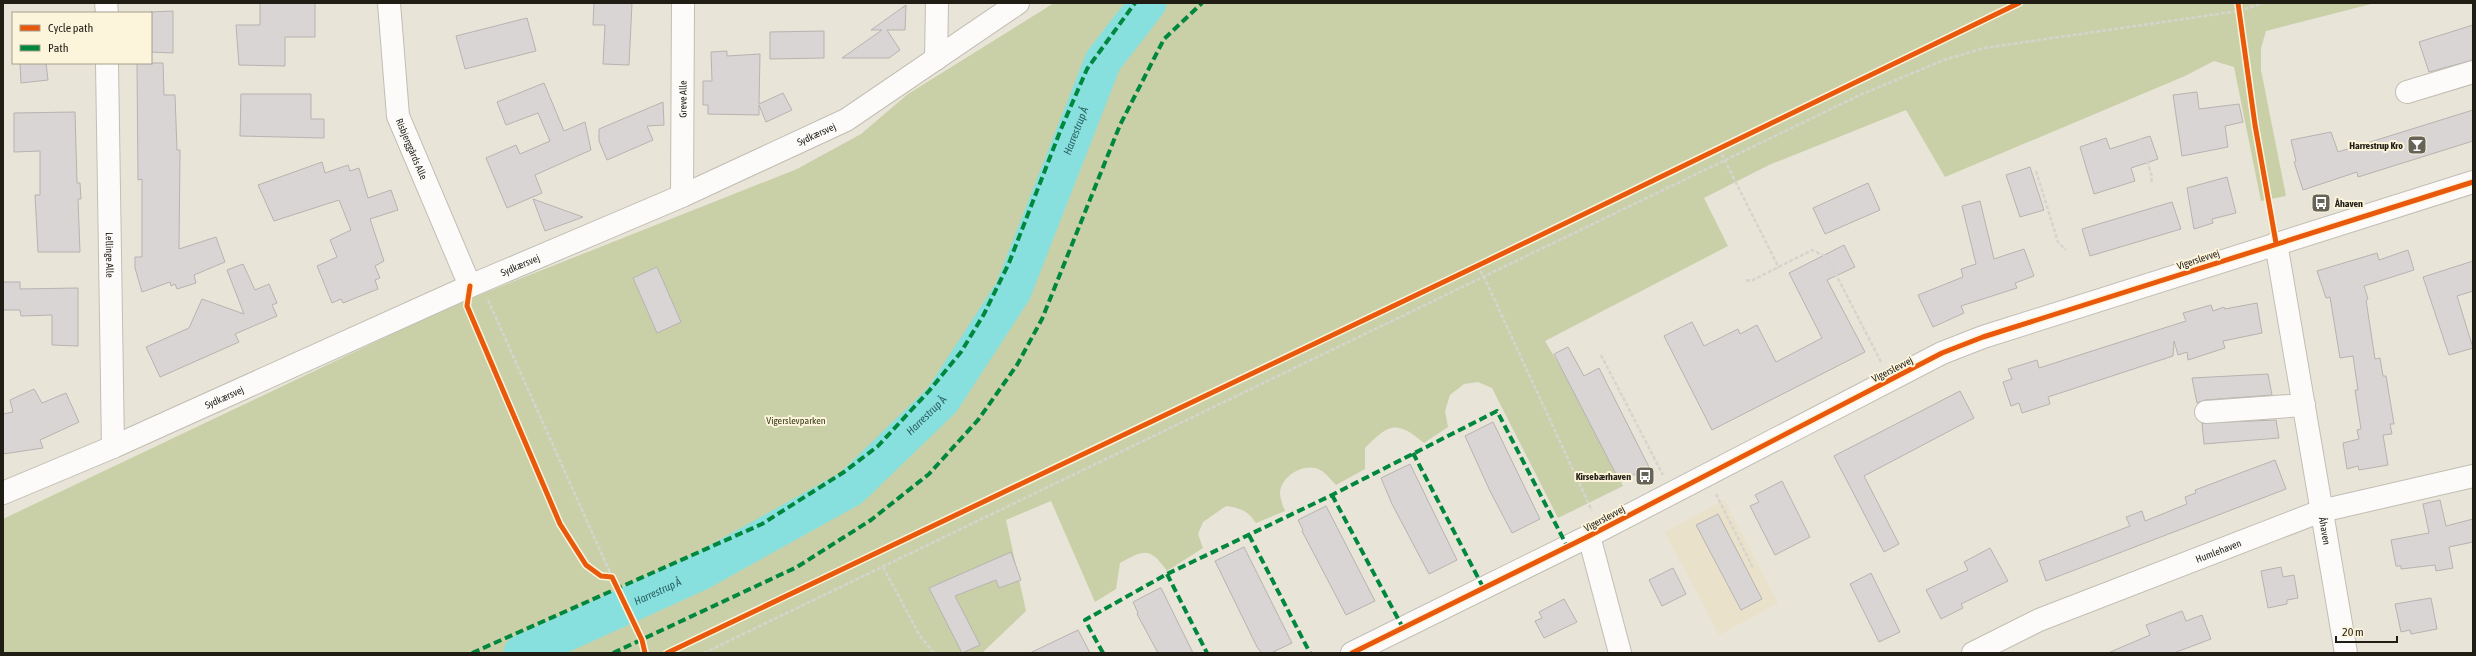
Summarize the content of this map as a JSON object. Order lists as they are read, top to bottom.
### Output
{
  "streets": {
    "street": [
      "Greve Alle",
      "Sydkærsvej",
      "Risbjerggårds Alle",
      "Lellinge Alle",
      "Vigerslevvej",
      "Åhaven",
      "Humlehaven"
    ]
  },
  "crossings": [
    ["Greve Alle", "Sydkærsvej"],
    ["Sydkærsvej", "Risbjerggårds Alle"],
    ["Sydkærsvej", "Lellinge Alle"],
    ["Vigerslevvej", "Åhaven"],
    ["Åhaven", "Humlehaven"]
  ],
  "water": ["Harrestrup Å"],
  "parks": ["Vigerslevparken"],
  "places": {
    "bar": ["Harrestrup Kro"],
    "bus stop": ["Åhaven", "Kirsebærhaven"]
  },
  "legend": ["Cycle path", "Path"],
  "scale_bar": "20 m"
}
